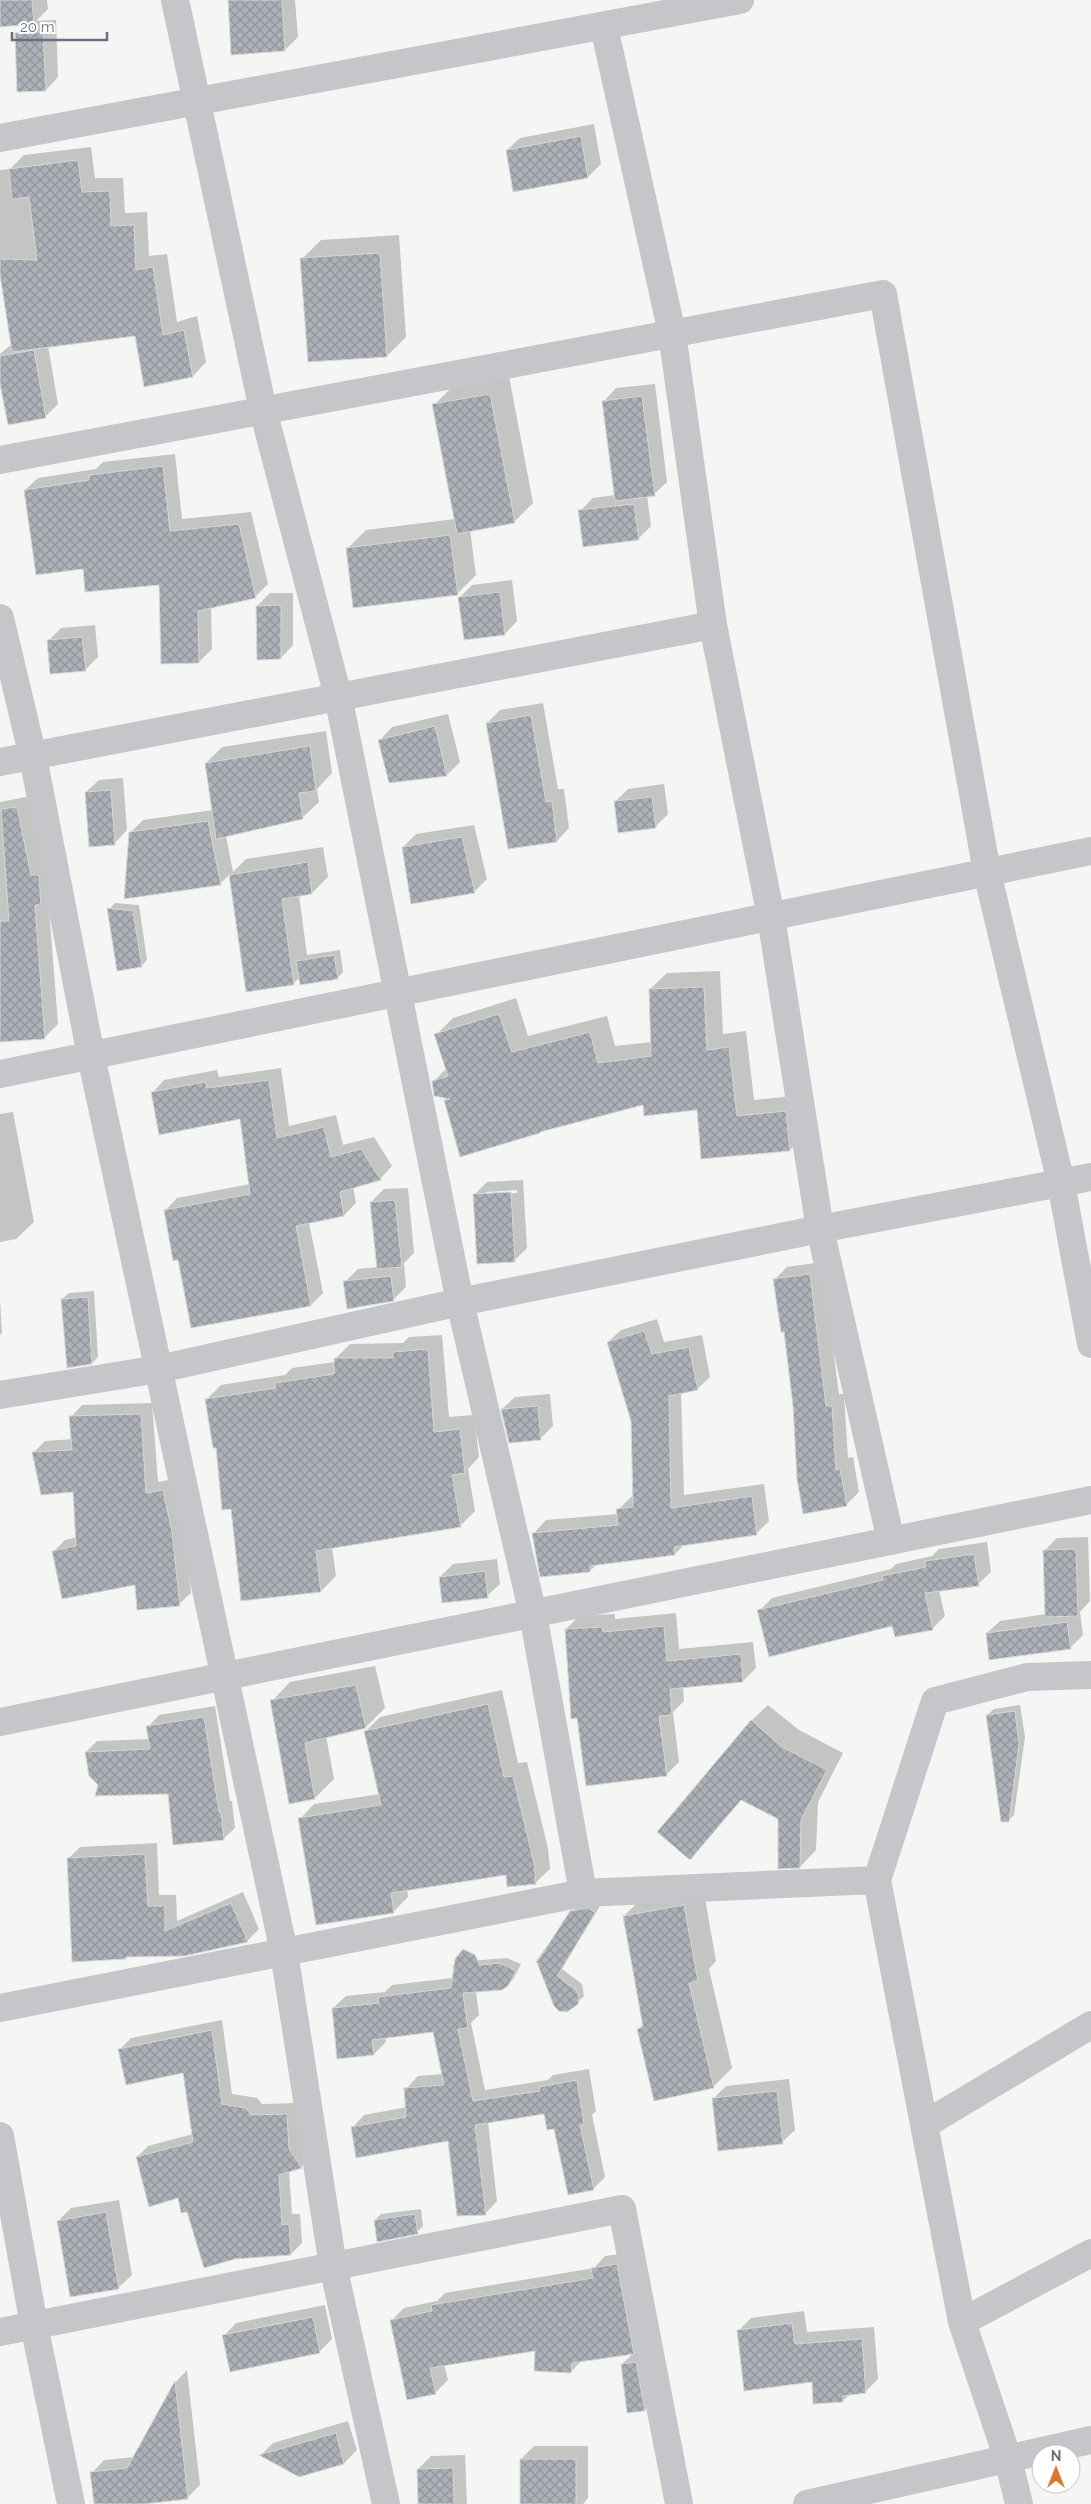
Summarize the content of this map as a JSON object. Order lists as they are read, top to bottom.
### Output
{
  "scale_bar": "20 m",
  "north": "top"
}
